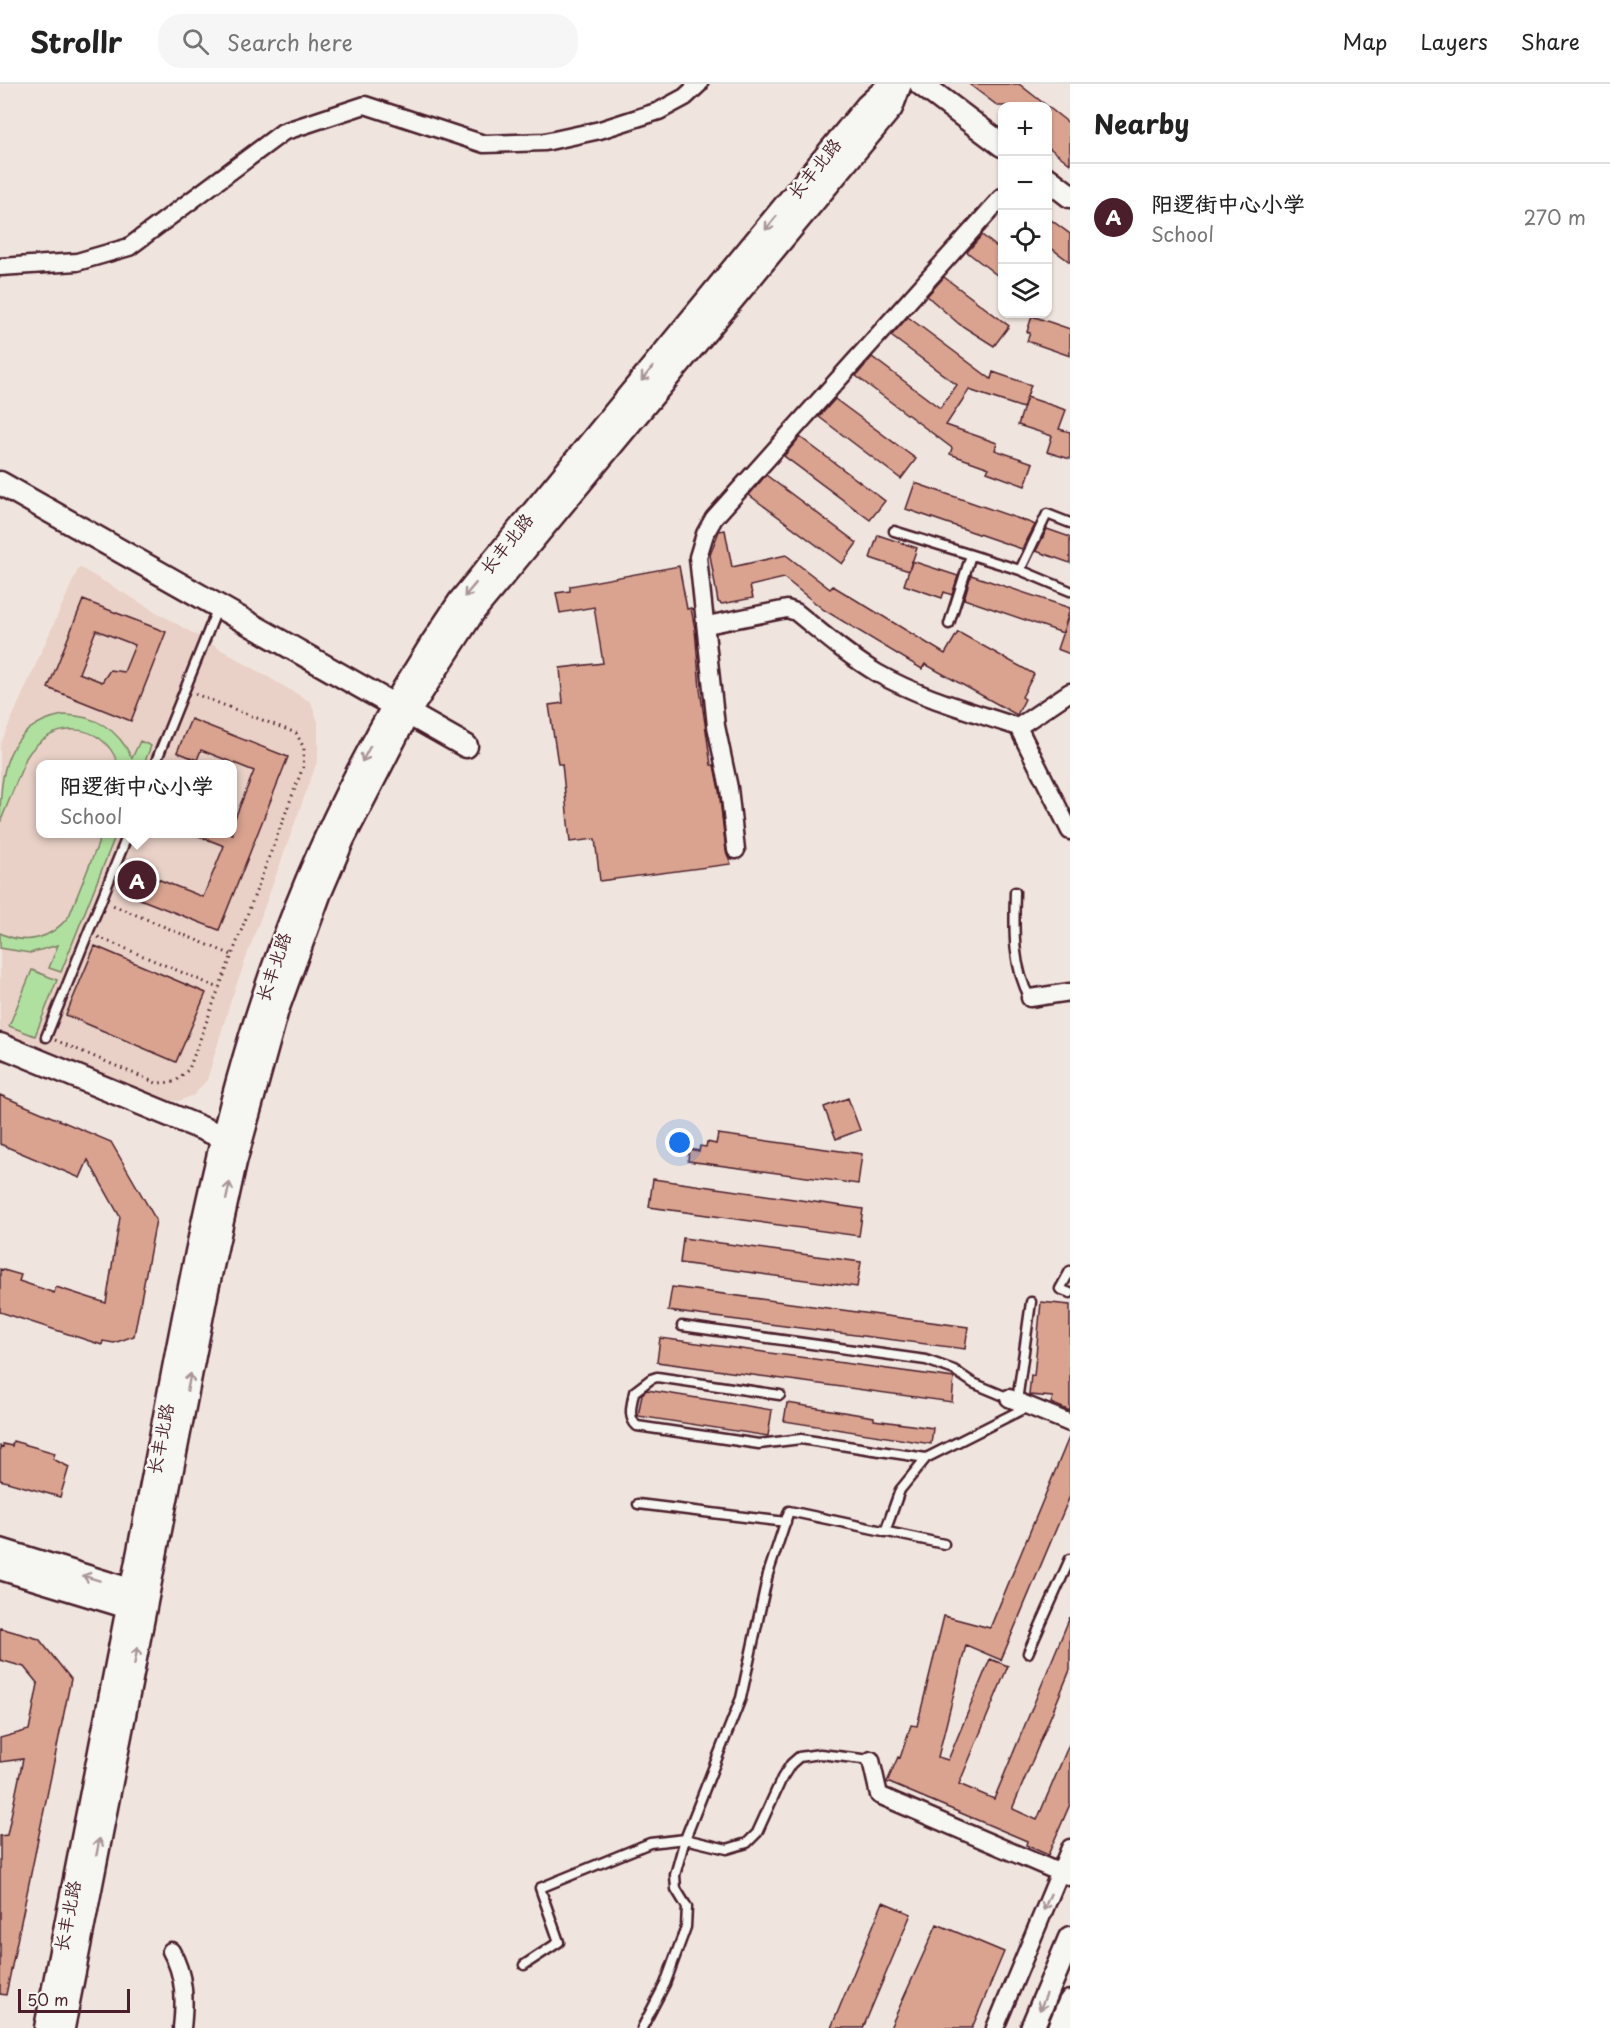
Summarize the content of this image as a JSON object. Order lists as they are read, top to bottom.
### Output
{
  "streets": {
    "street": ["长丰北路"]
  },
  "scale_bar": "50 m",
  "page": {
    "header": "Strollr",
    "search": "Search here",
    "nav": ["Map", "Layers", "Share"],
    "heading": "Nearby",
    "map_buttons": ["+", "−"],
    "list": [
      {
        "mark": "A",
        "name": "阳逻街中心小学",
        "note": "School",
        "value": "270 m"
      }
    ],
    "popup": ["阳逻街中心小学", "School"],
    "pins": "A",
    "scale": "50 m"
  }
}
